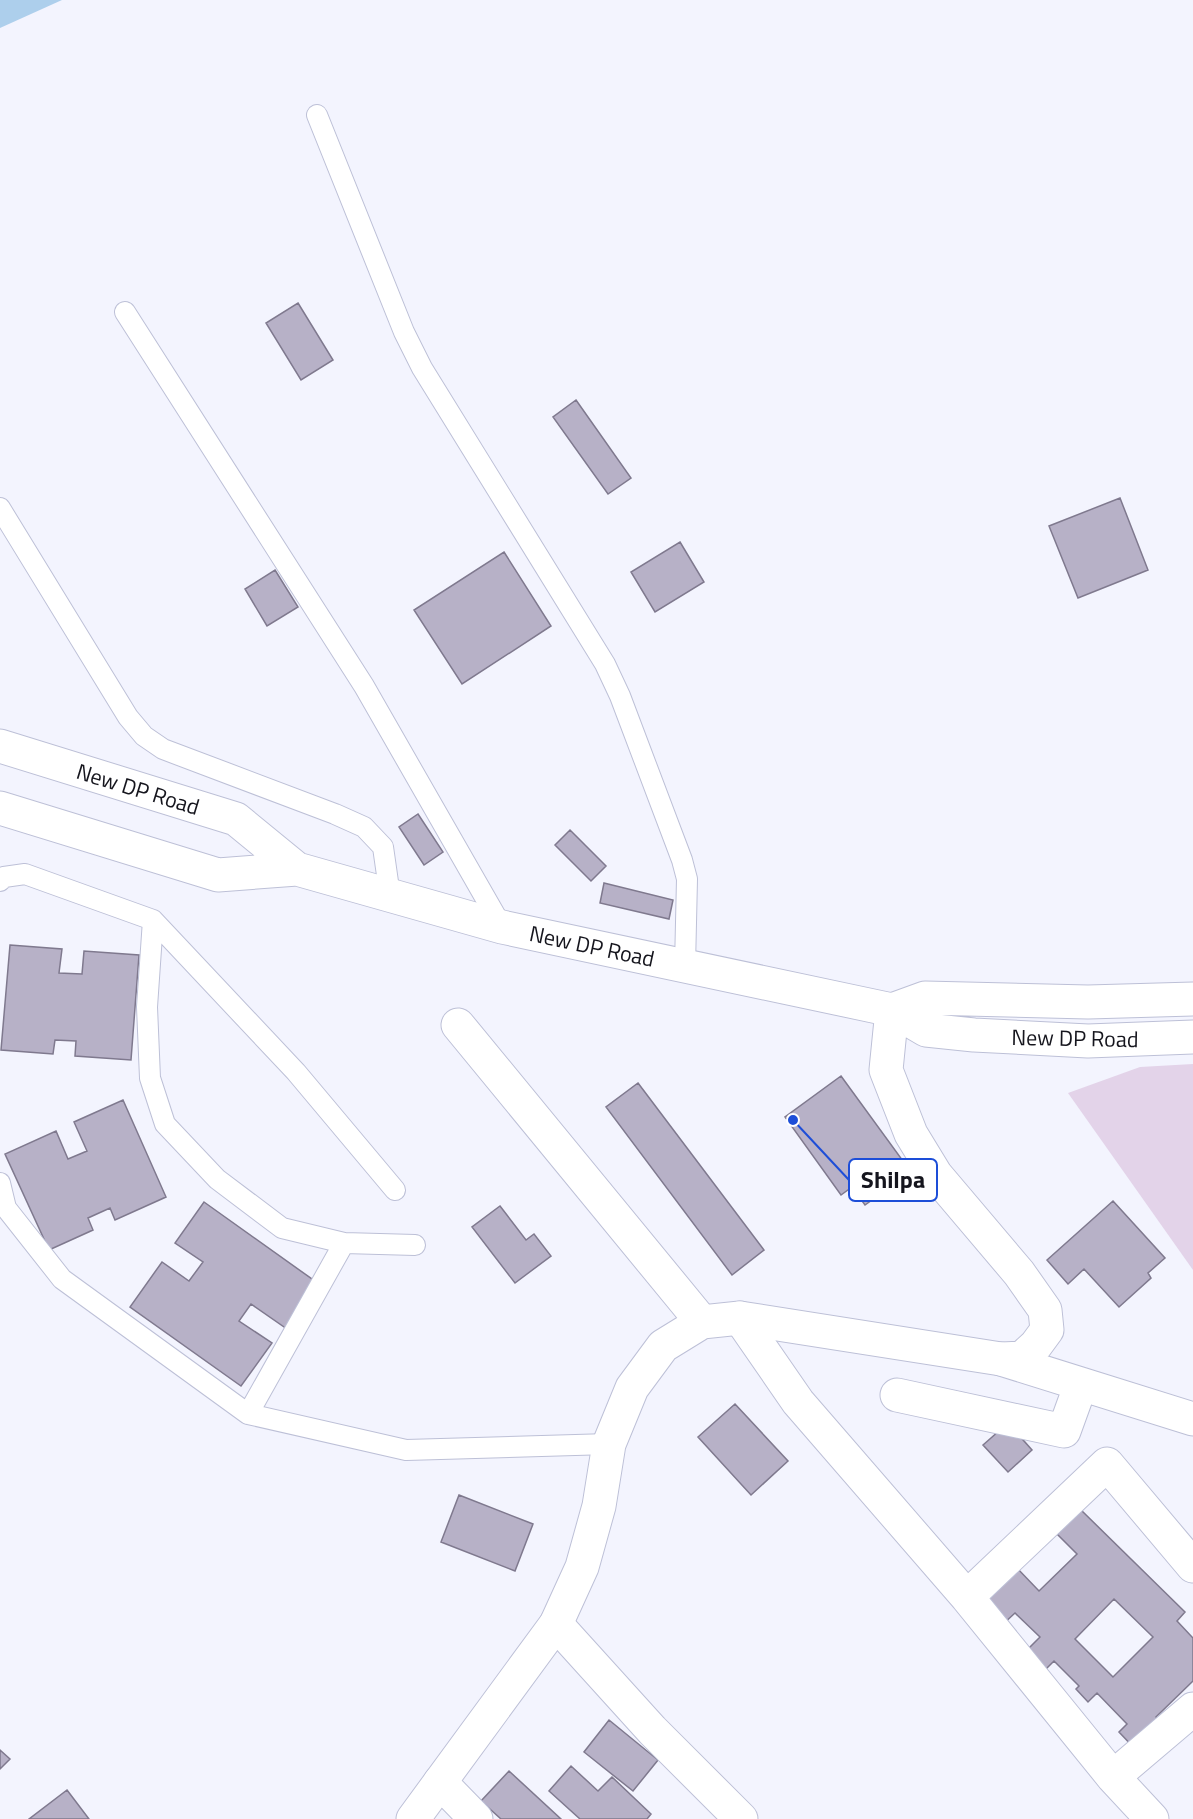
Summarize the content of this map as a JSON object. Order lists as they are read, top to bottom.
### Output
{
  "streets": {
    "street": ["New DP Road"]
  },
  "places": ["Shilpa"]
}
